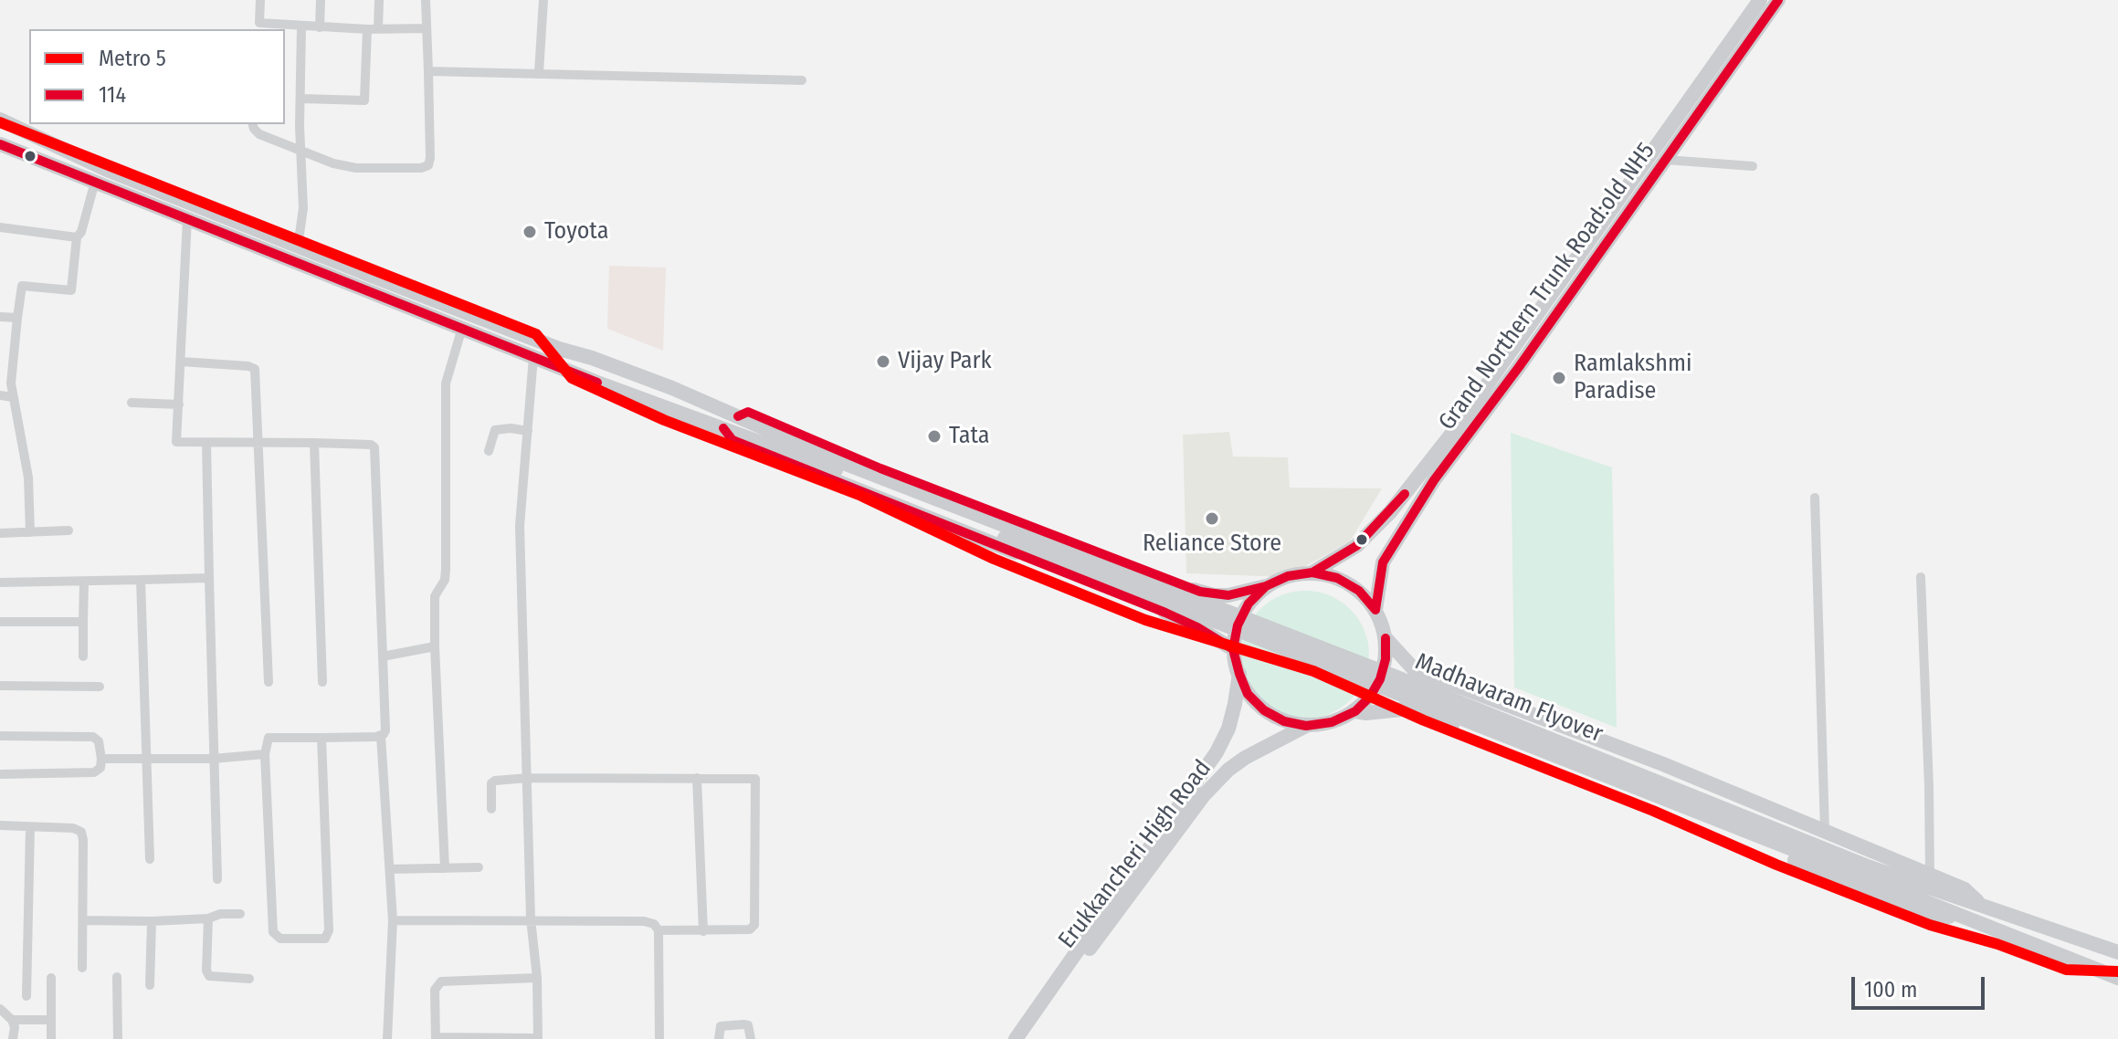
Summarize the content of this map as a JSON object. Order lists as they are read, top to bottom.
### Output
{
  "streets": {
    "main road": ["Grand Northern Trunk Road:old NH5", "Madhavaram Flyover", "Erukkancheri High Road"]
  },
  "crossings": [
    ["Grand Northern Trunk Road:old NH5", "Erukkancheri High Road"]
  ],
  "places": [
    "Toyota",
    "Vijay Park",
    "Ramlakshmi Paradise",
    "Tata",
    "Reliance Store"
  ],
  "lines": ["transit line 114", "metro line 5"],
  "legend": ["Metro 5", "114"],
  "scale_bar": "100 m"
}
